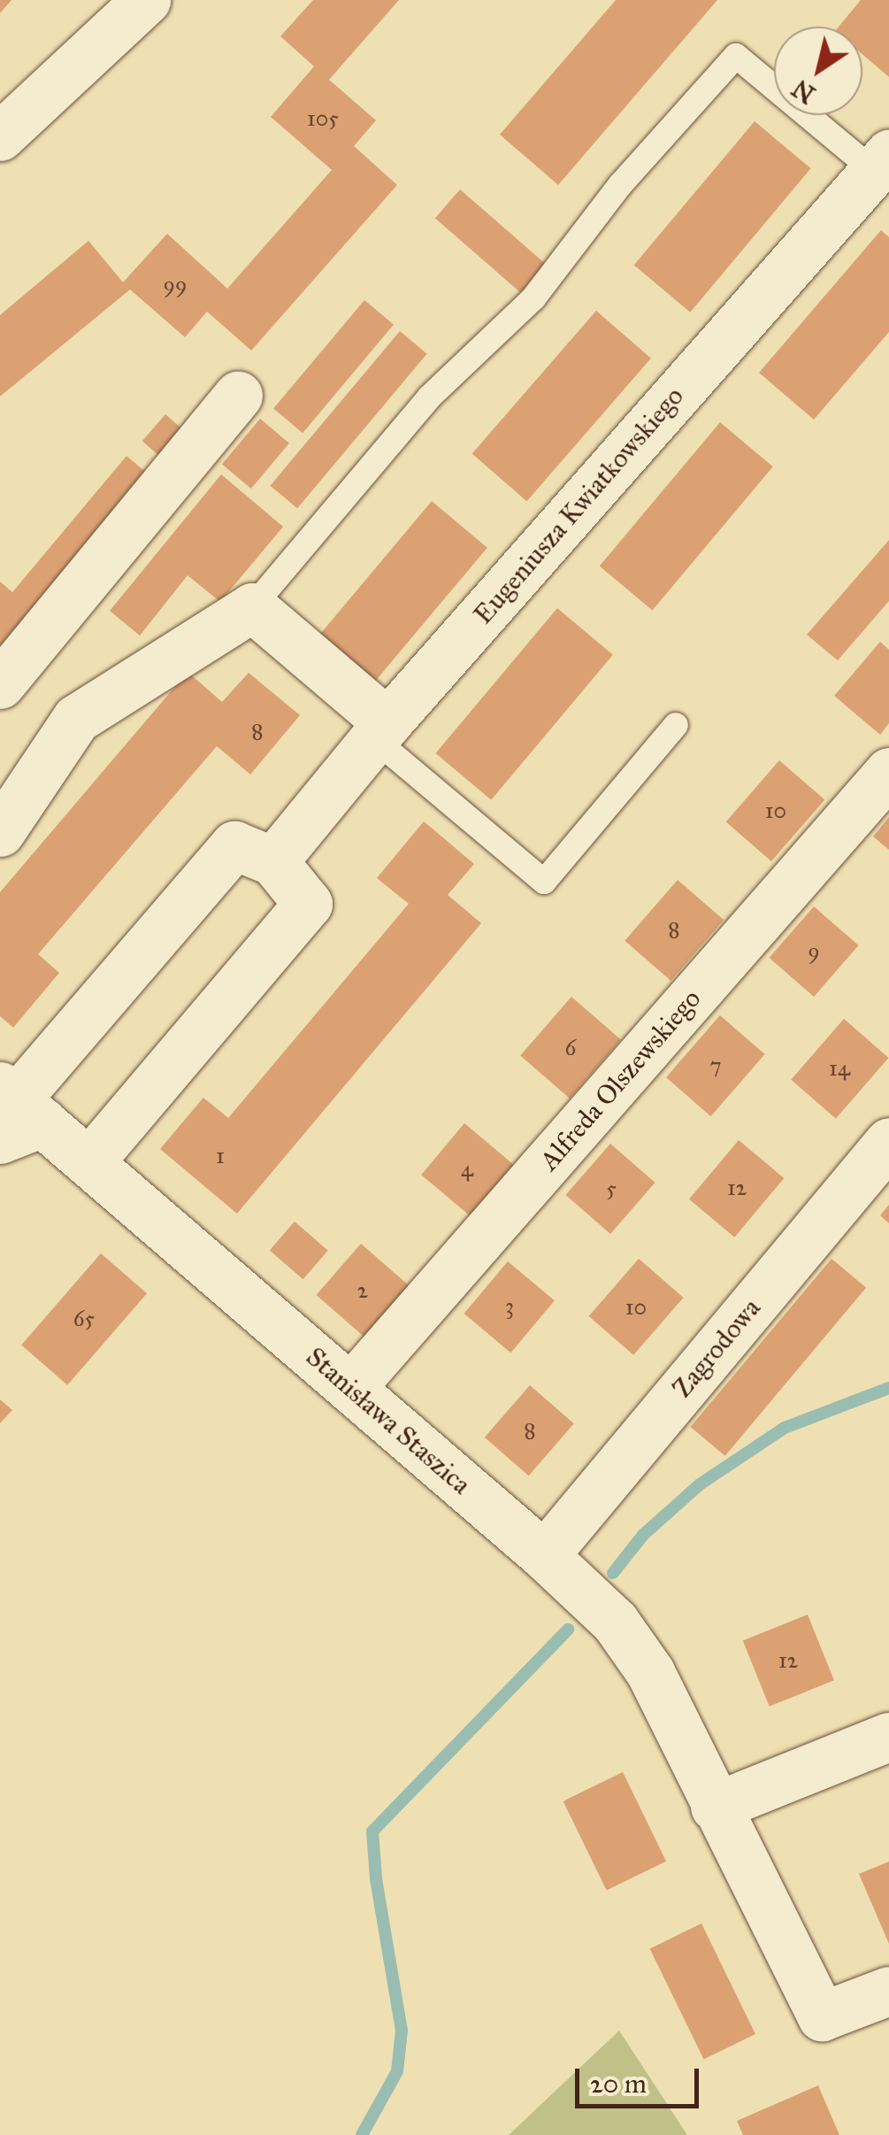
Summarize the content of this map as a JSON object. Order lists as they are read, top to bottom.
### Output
{
  "streets": {
    "street": [
      "Eugeniusza Kwiatkowskiego",
      "Alfreda Olszewskiego",
      "Zagrodowa",
      "Stanisława Staszica"
    ]
  },
  "crossings": [
    ["Alfreda Olszewskiego", "Stanisława Staszica"],
    ["Zagrodowa", "Stanisława Staszica"]
  ],
  "house_numbers": [
    "105",
    "99",
    "8",
    "10",
    "8",
    "9",
    "6",
    "7",
    "14",
    "1",
    "4",
    "12",
    "5",
    "2",
    "3",
    "10",
    "65",
    "8",
    "12"
  ],
  "scale_bar": "20 m",
  "north": "bottom left"
}
